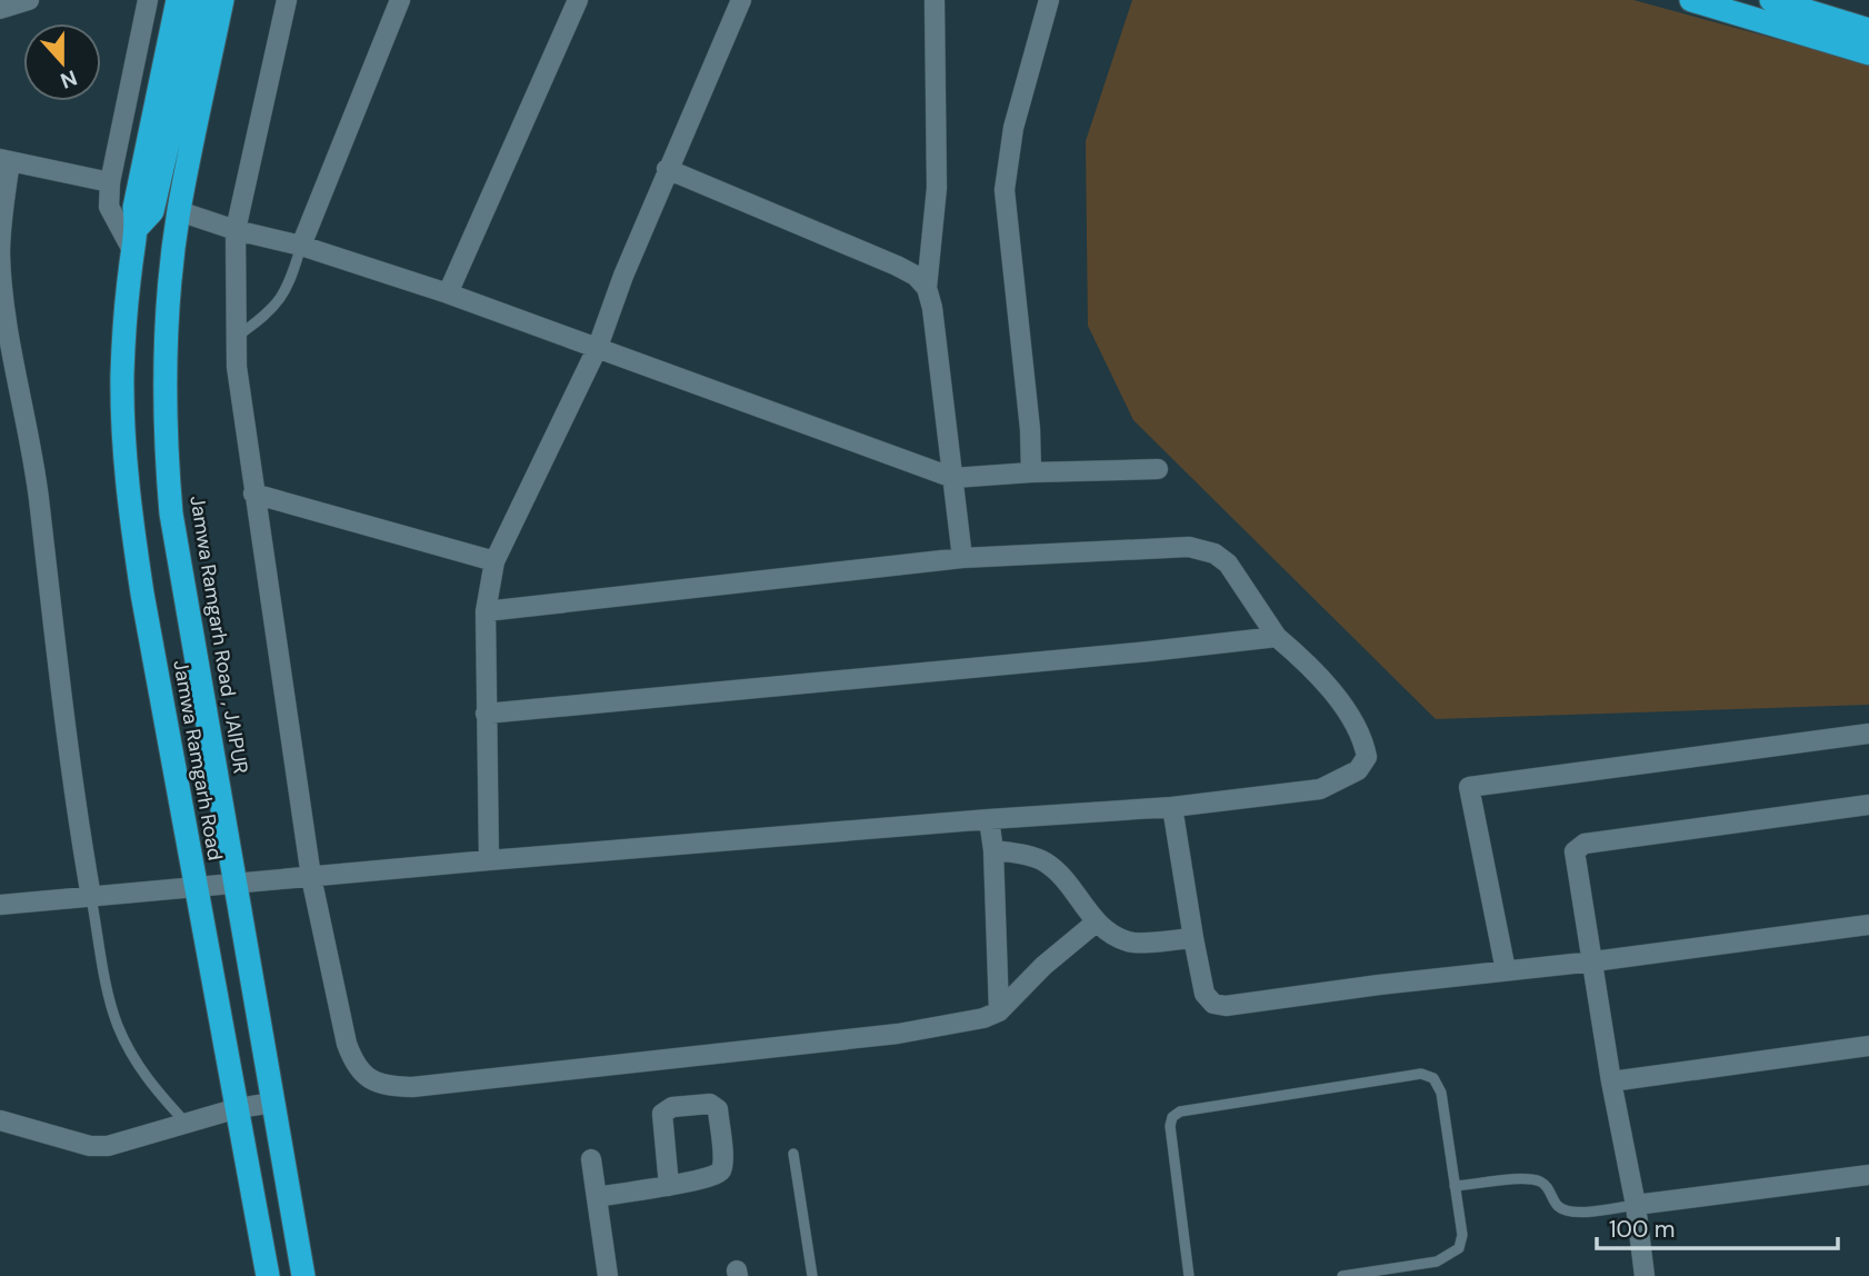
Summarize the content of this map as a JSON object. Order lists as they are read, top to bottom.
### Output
{
  "streets": {
    "highway": ["Jamwa Ramgarh Road , JAIPUR", "Jamwa Ramgarh Road"]
  },
  "scale_bar": "100 m",
  "north": "bottom"
}
